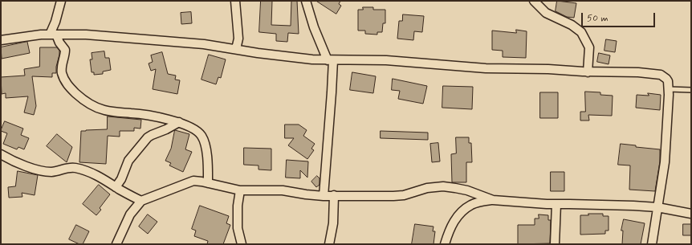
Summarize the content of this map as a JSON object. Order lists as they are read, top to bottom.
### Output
{
  "scale_bar": "50 m"
}
